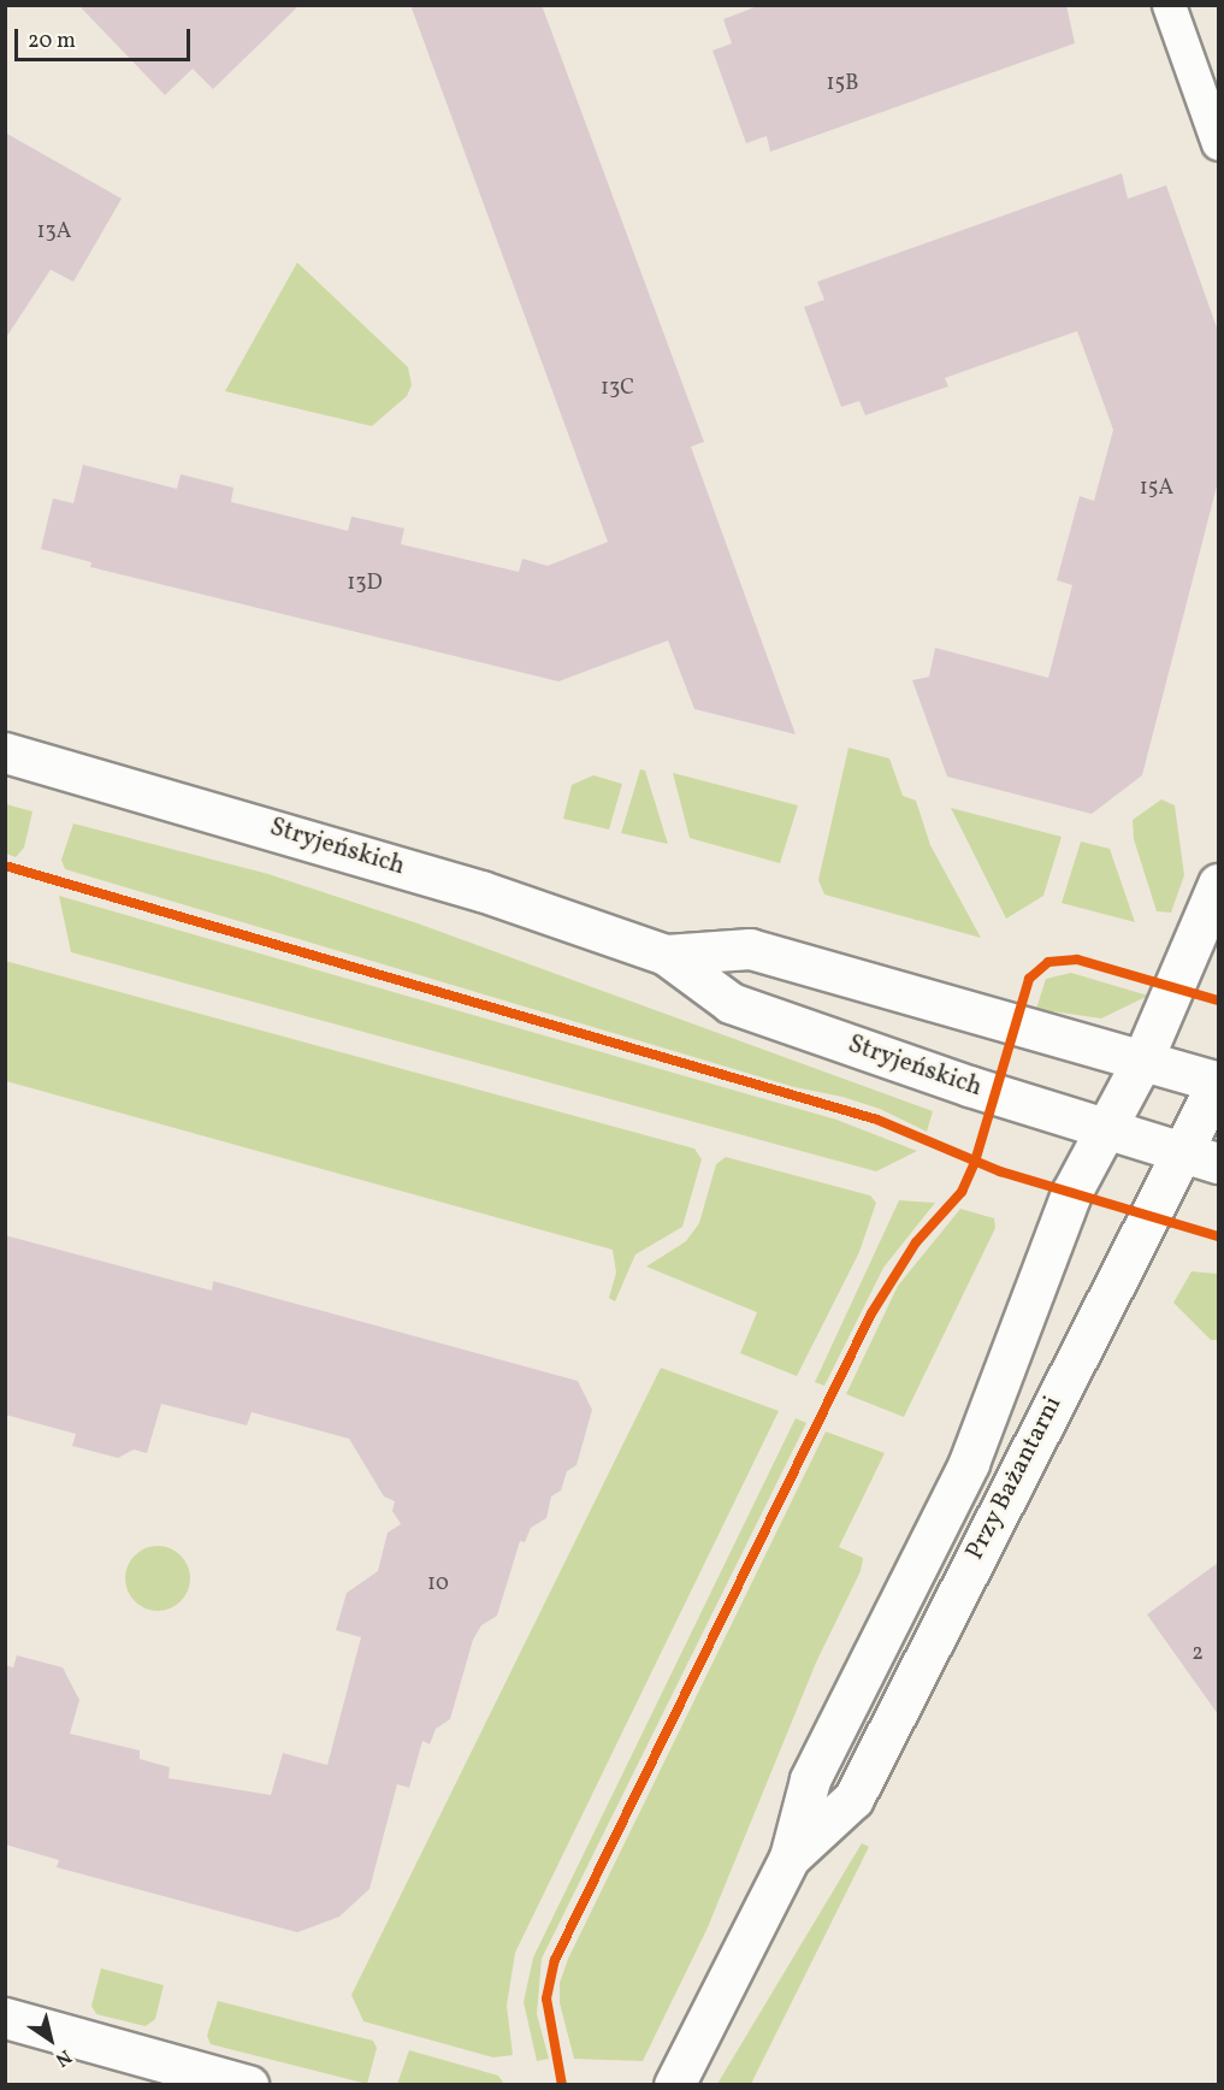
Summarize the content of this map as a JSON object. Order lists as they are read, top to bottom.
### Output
{
  "streets": {
    "street": ["Stryjeńskich", "Przy Bażantarni"]
  },
  "crossings": [
    ["Stryjeńskich", "Przy Bażantarni"]
  ],
  "house_numbers": [
    "15B",
    "13A",
    "13C",
    "15A",
    "13D",
    "10",
    "2"
  ],
  "scale_bar": "20 m",
  "north": "bottom right"
}
